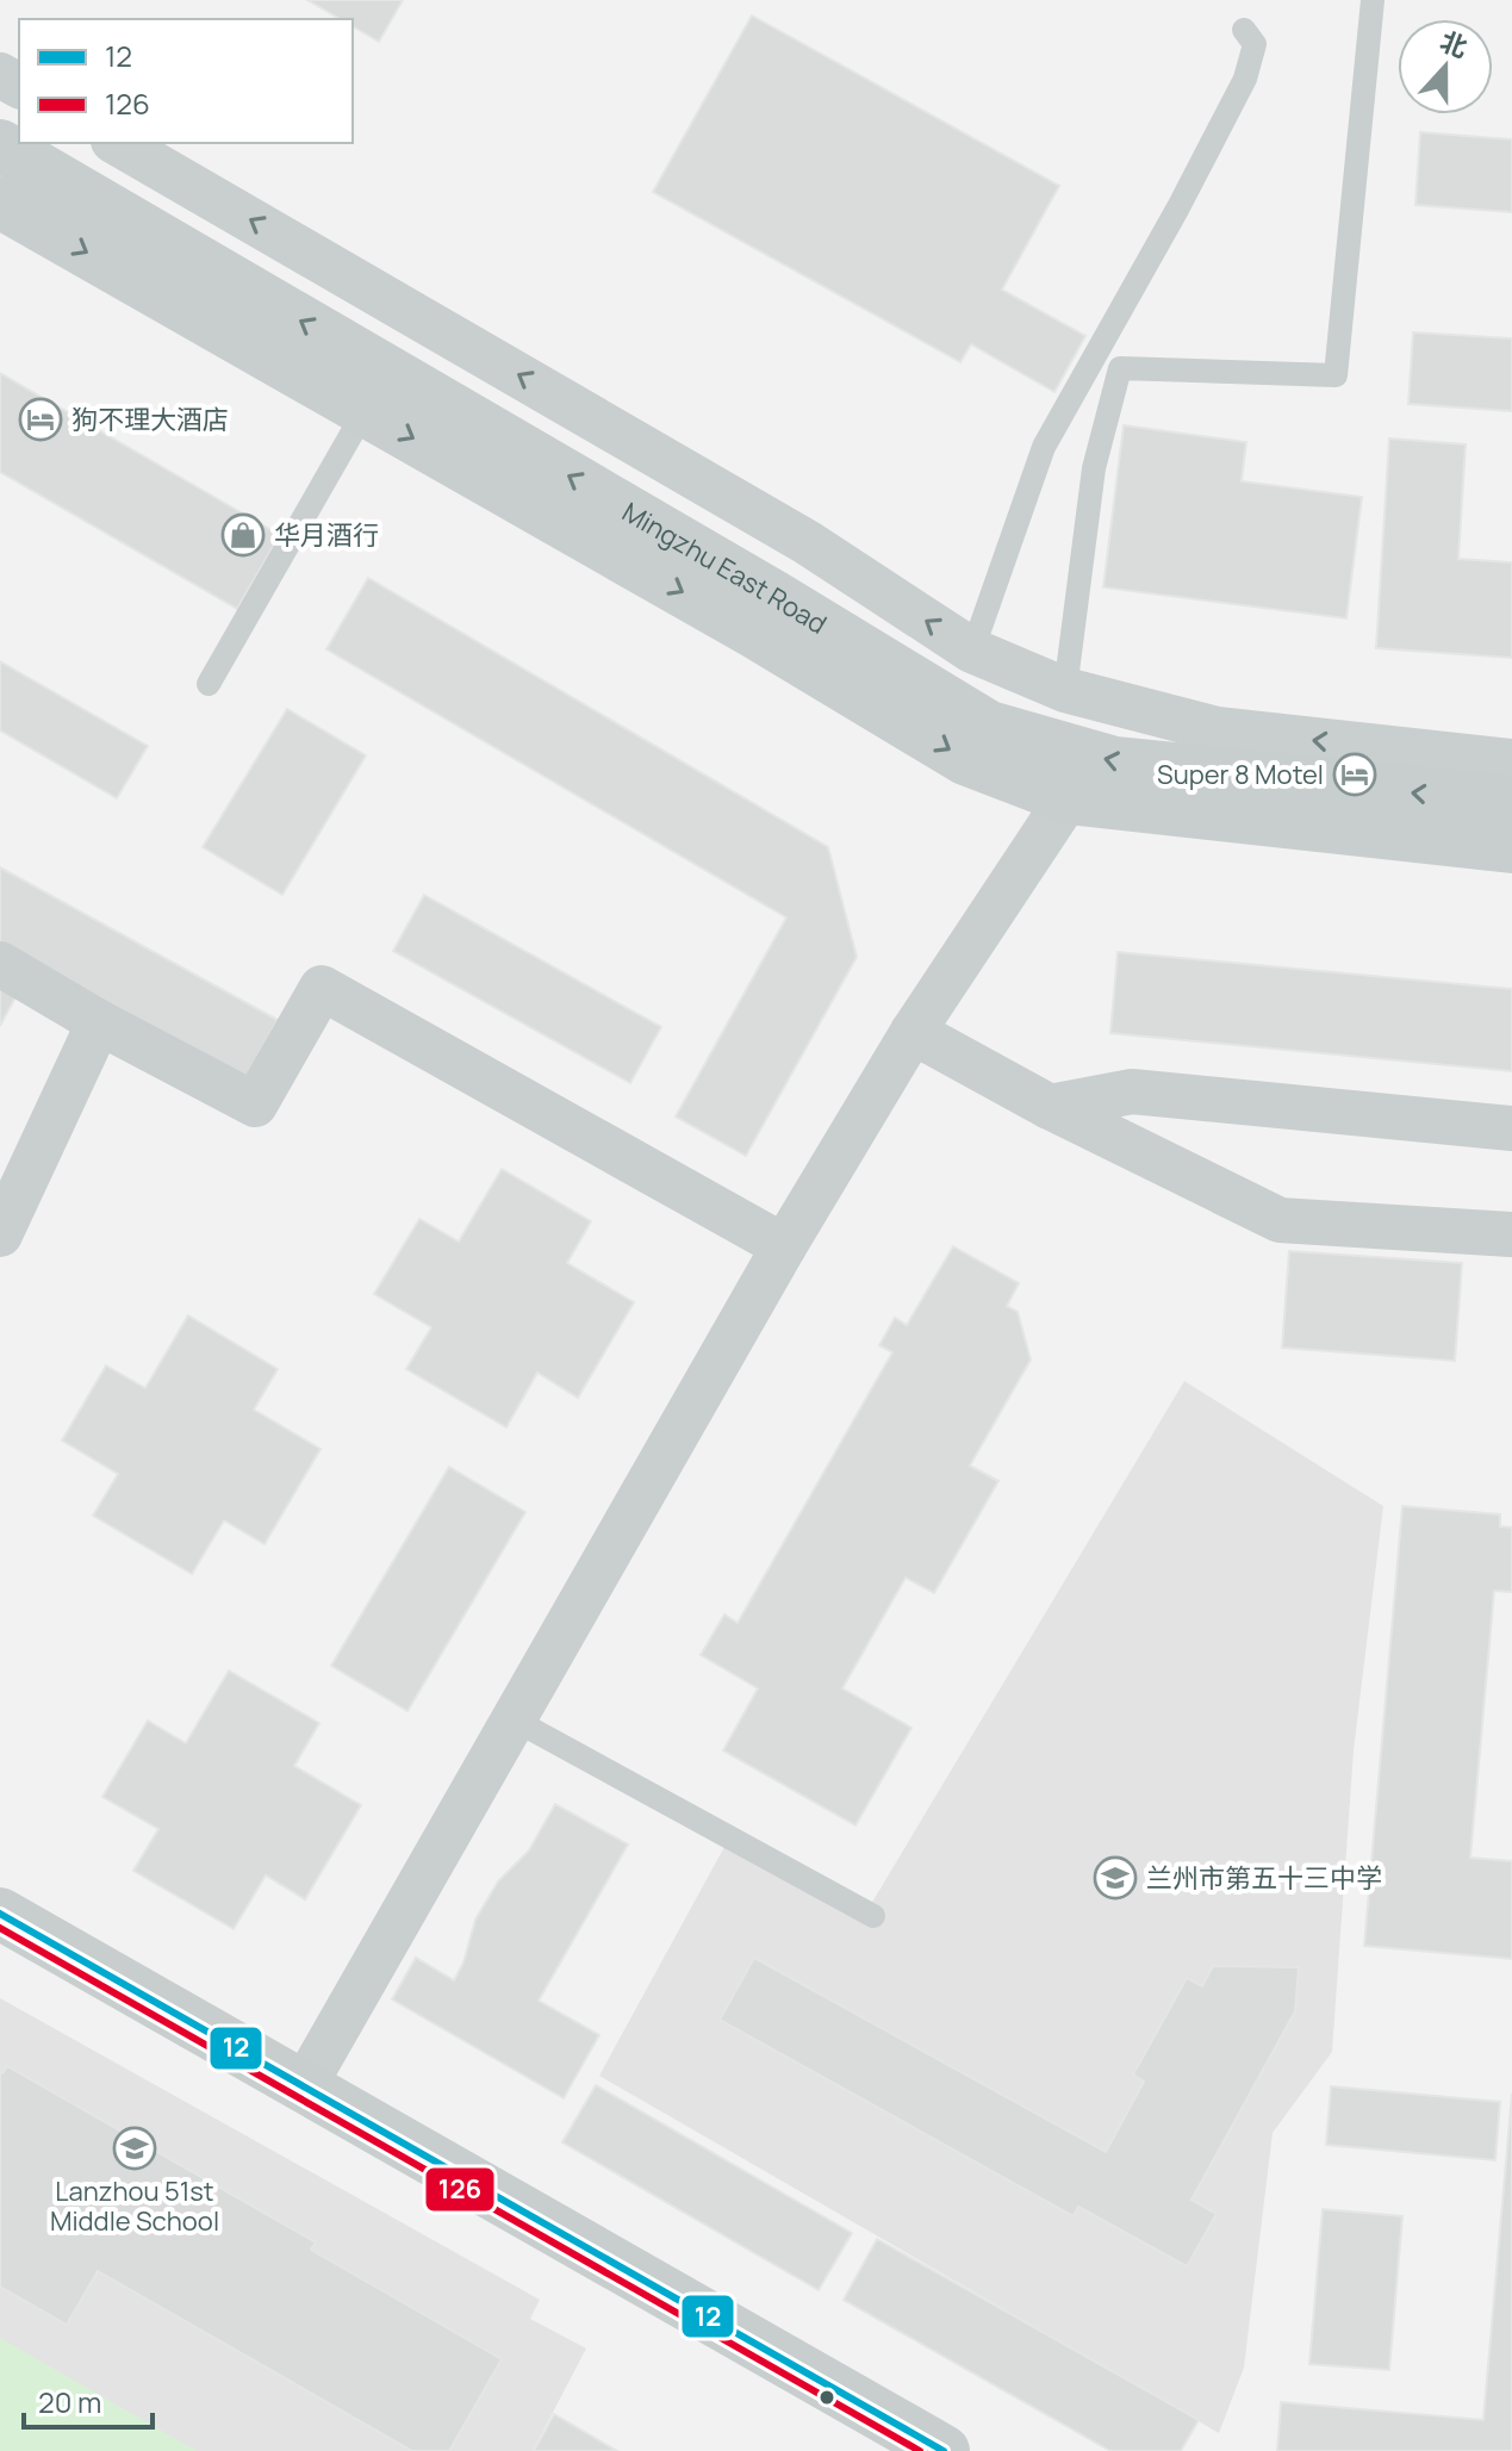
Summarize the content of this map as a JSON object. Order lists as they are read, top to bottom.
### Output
{
  "streets": {
    "main road": ["Mingzhu East Road"]
  },
  "places": {
    "hotel": ["狗不理大酒店", "Super 8 Motel"],
    "shop": ["华月酒行"],
    "school or university": ["兰州市第五十三中学", "Lanzhou 51st Middle School"]
  },
  "lines": ["transit line 12", "transit line 126"],
  "legend": ["12", "126"],
  "scale_bar": "20 m",
  "north": "top"
}
